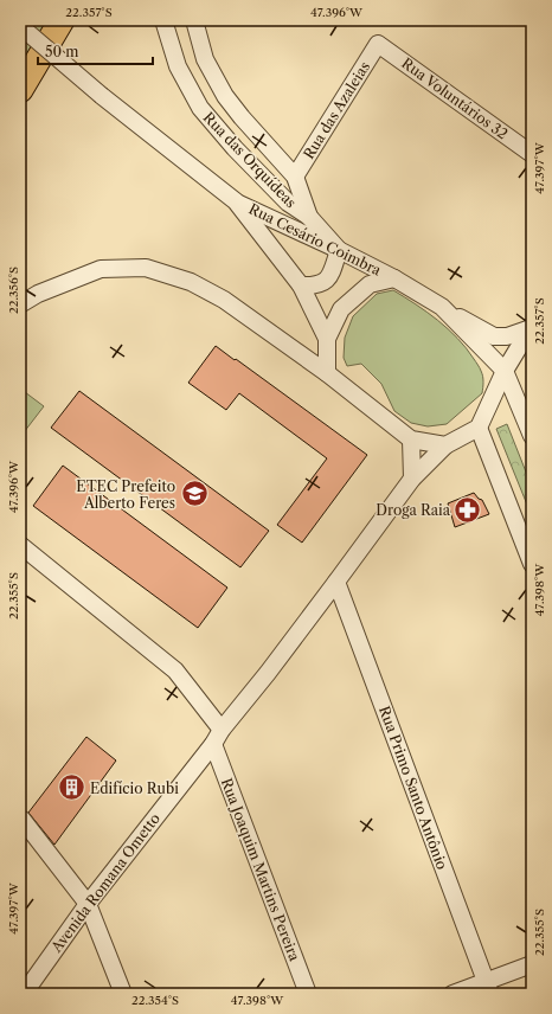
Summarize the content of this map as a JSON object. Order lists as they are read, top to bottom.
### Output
{
  "streets": {
    "street": [
      "Rua Voluntários 32",
      "Rua das Azaleias",
      "Rua das Orquídeas",
      "Rua Cesário Coimbra",
      "Rua Primo Santo Antônio",
      "Rua Joaquim Martins Pereira",
      "Avenida Romana Ometto"
    ]
  },
  "crossings": [
    ["Rua Voluntários 32", "Rua das Azaleias"],
    ["Rua das Azaleias", "Rua das Orquídeas"],
    ["Rua das Orquídeas", "Rua Cesário Coimbra"],
    ["Rua Cesário Coimbra", "Avenida Romana Ometto"],
    ["Rua Primo Santo Antônio", "Avenida Romana Ometto"],
    ["Rua Joaquim Martins Pereira", "Avenida Romana Ometto"]
  ],
  "places": {
    "school or university": ["ETEC Prefeito Alberto Feres"],
    "pharmacy": ["Droga Raia"],
    "building": ["Edifício Rubi"]
  },
  "scale_bar": "50 m",
  "coordinates": [
    "22.357°S",
    "47.396°W",
    "47.397°W",
    "22.356°S",
    "47.398°W",
    "22.355°S",
    "22.354°S"
  ]
}
